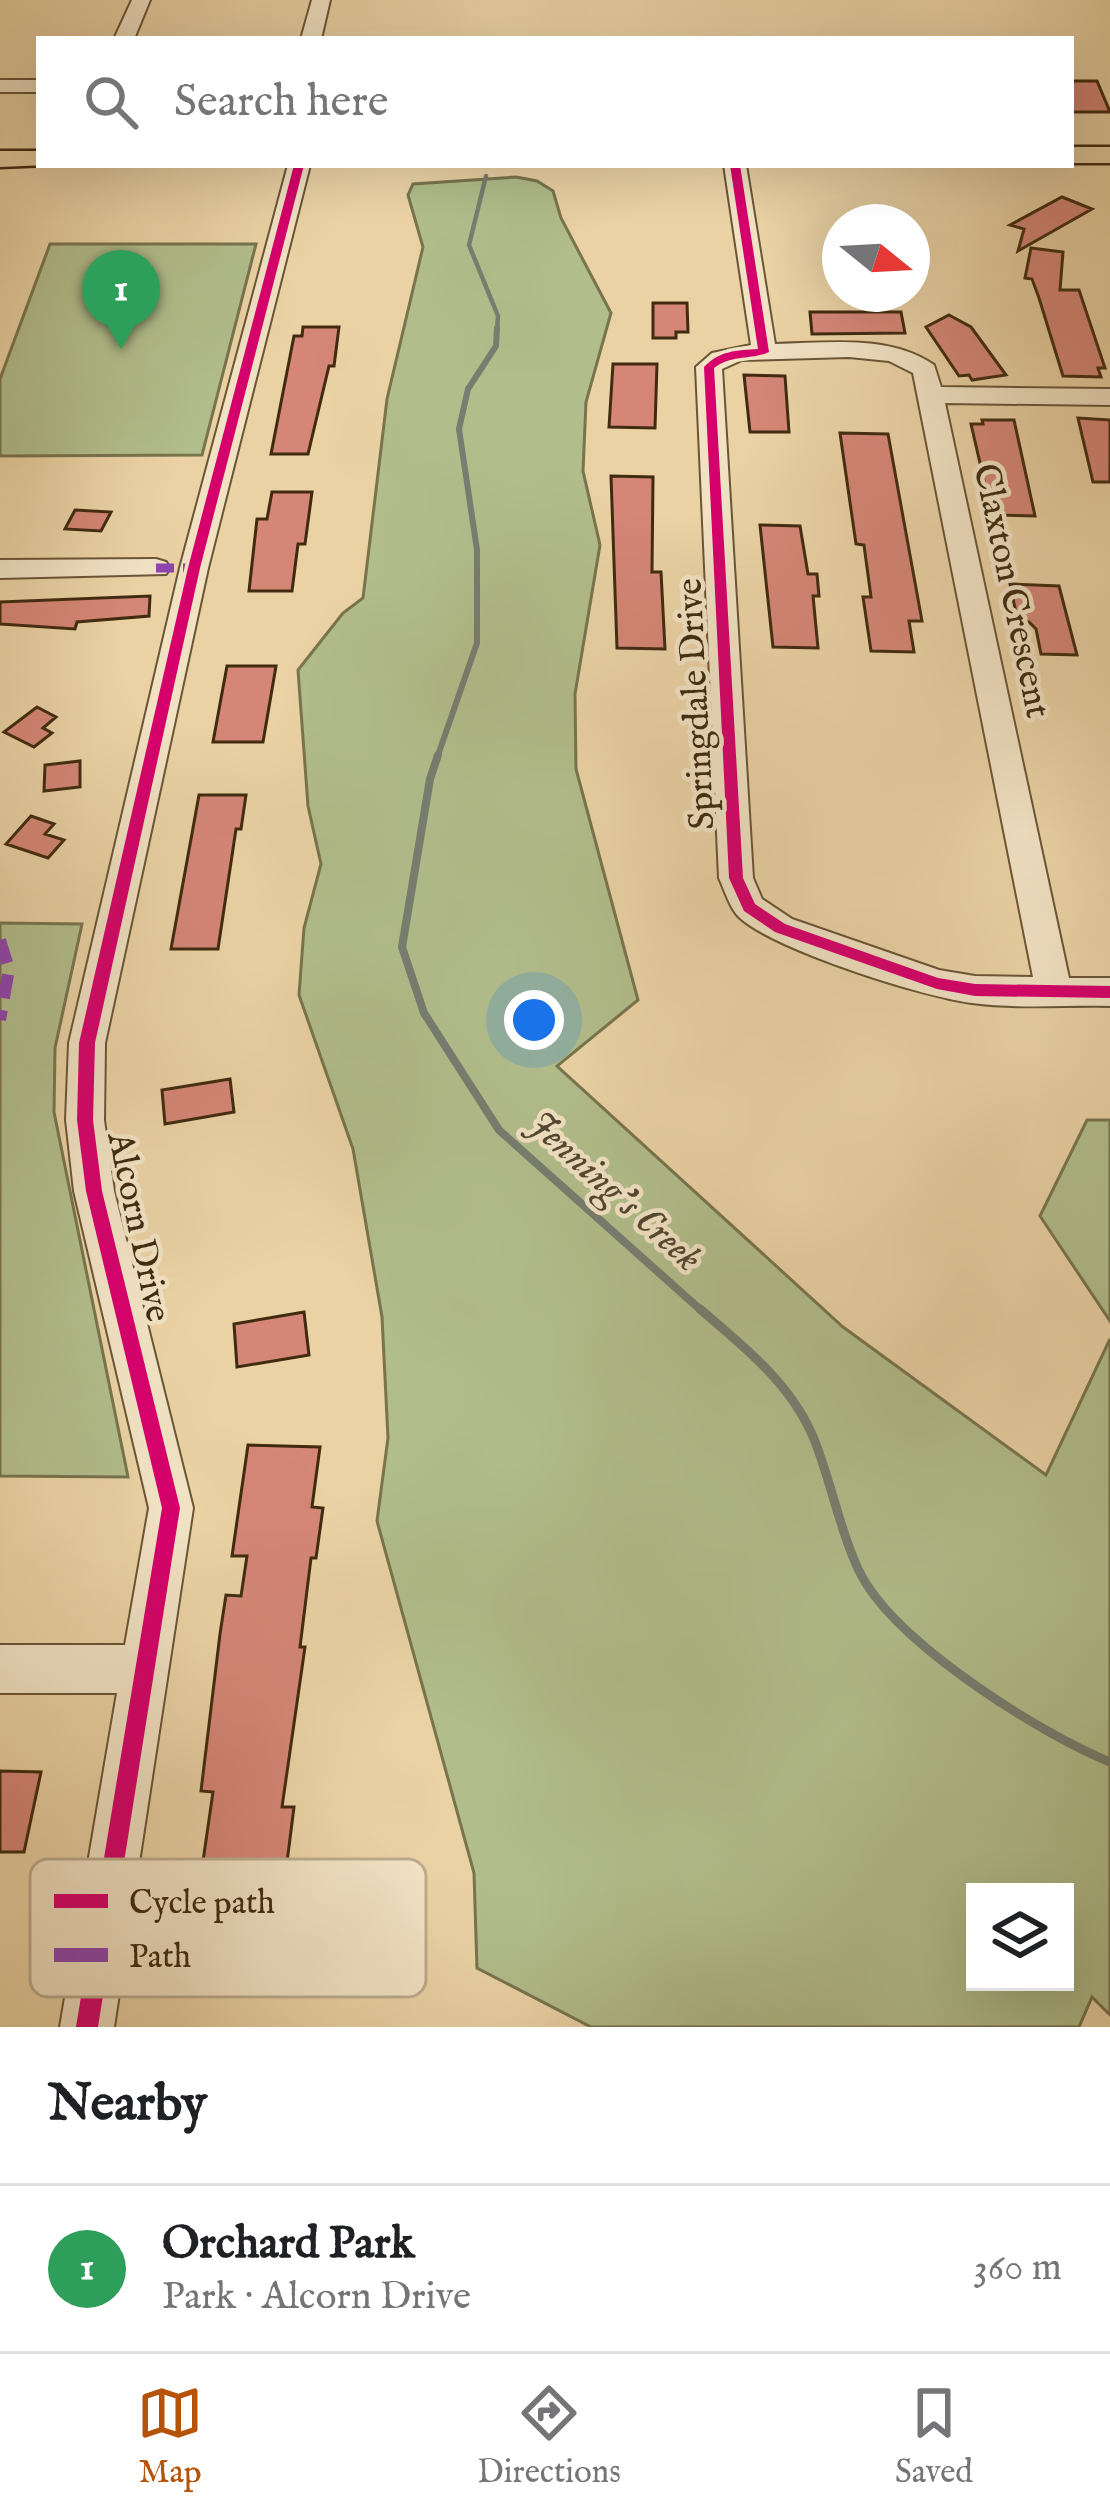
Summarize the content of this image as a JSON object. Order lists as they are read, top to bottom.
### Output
{
  "streets": {
    "street": ["Claxton Crescent", "Springdale Drive", "Alcorn Drive"]
  },
  "crossings": [
    ["Claxton Crescent", "Springdale Drive"]
  ],
  "water": ["Jenning's Creek"],
  "legend": ["Cycle path", "Path"],
  "north": "right",
  "page": {
    "search": "Search here",
    "pins": "1",
    "heading": "Nearby",
    "list": [
      {
        "mark": "1",
        "name": "Orchard Park",
        "note": "Park · Alcorn Drive",
        "value": "360 m"
      }
    ],
    "nav": ["Map", "Directions", "Saved"]
  }
}
